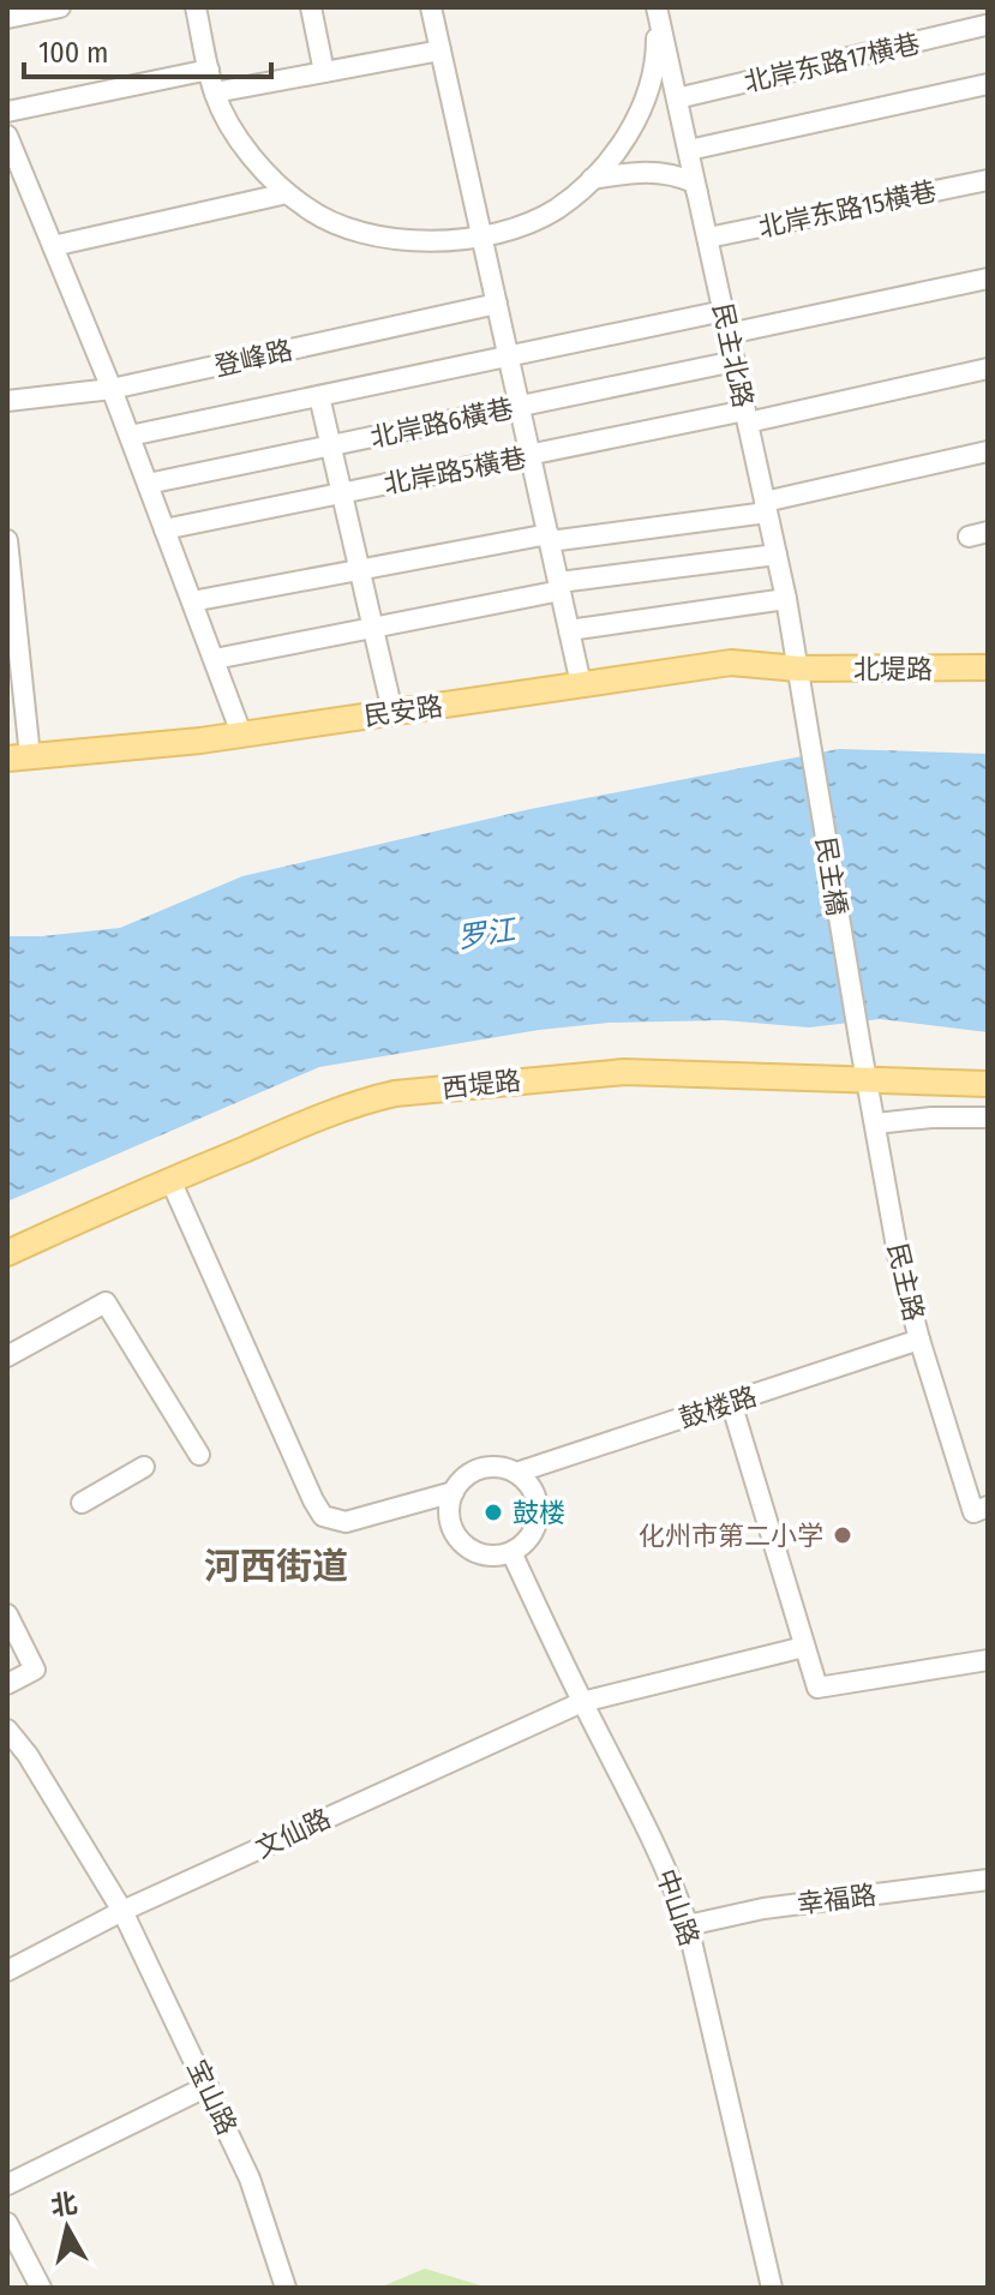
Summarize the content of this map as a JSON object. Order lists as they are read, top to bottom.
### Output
{
  "streets": {
    "main road": ["北堤路", "民安路", "西堤路"],
    "street": [
      "北岸东路17横巷",
      "北岸东路15横巷",
      "民主北路",
      "登峰路",
      "北岸路6橫巷",
      "北岸路5橫巷",
      "民主橋",
      "民主路",
      "鼓楼路",
      "文仙路",
      "幸福路",
      "中山路",
      "宝山路"
    ]
  },
  "crossings": [
    ["北岸东路17横巷", "民主北路"],
    ["北岸东路15横巷", "民主北路"],
    ["民主北路", "北岸路6橫巷"],
    ["民主北路", "北岸路5橫巷"],
    ["民主北路", "北堤路"],
    ["民主北路", "民安路"],
    ["民主北路", "民主橋"],
    ["北堤路", "民安路"],
    ["民主橋", "民主路"],
    ["西堤路", "民主路"],
    ["民主路", "鼓楼路"],
    ["鼓楼路", "中山路"],
    ["文仙路", "中山路"],
    ["文仙路", "宝山路"],
    ["幸福路", "中山路"]
  ],
  "districts": ["河西街道"],
  "water": ["罗江"],
  "places": ["鼓楼", "化州市第二小学"],
  "scale_bar": "100 m",
  "north": "top"
}
